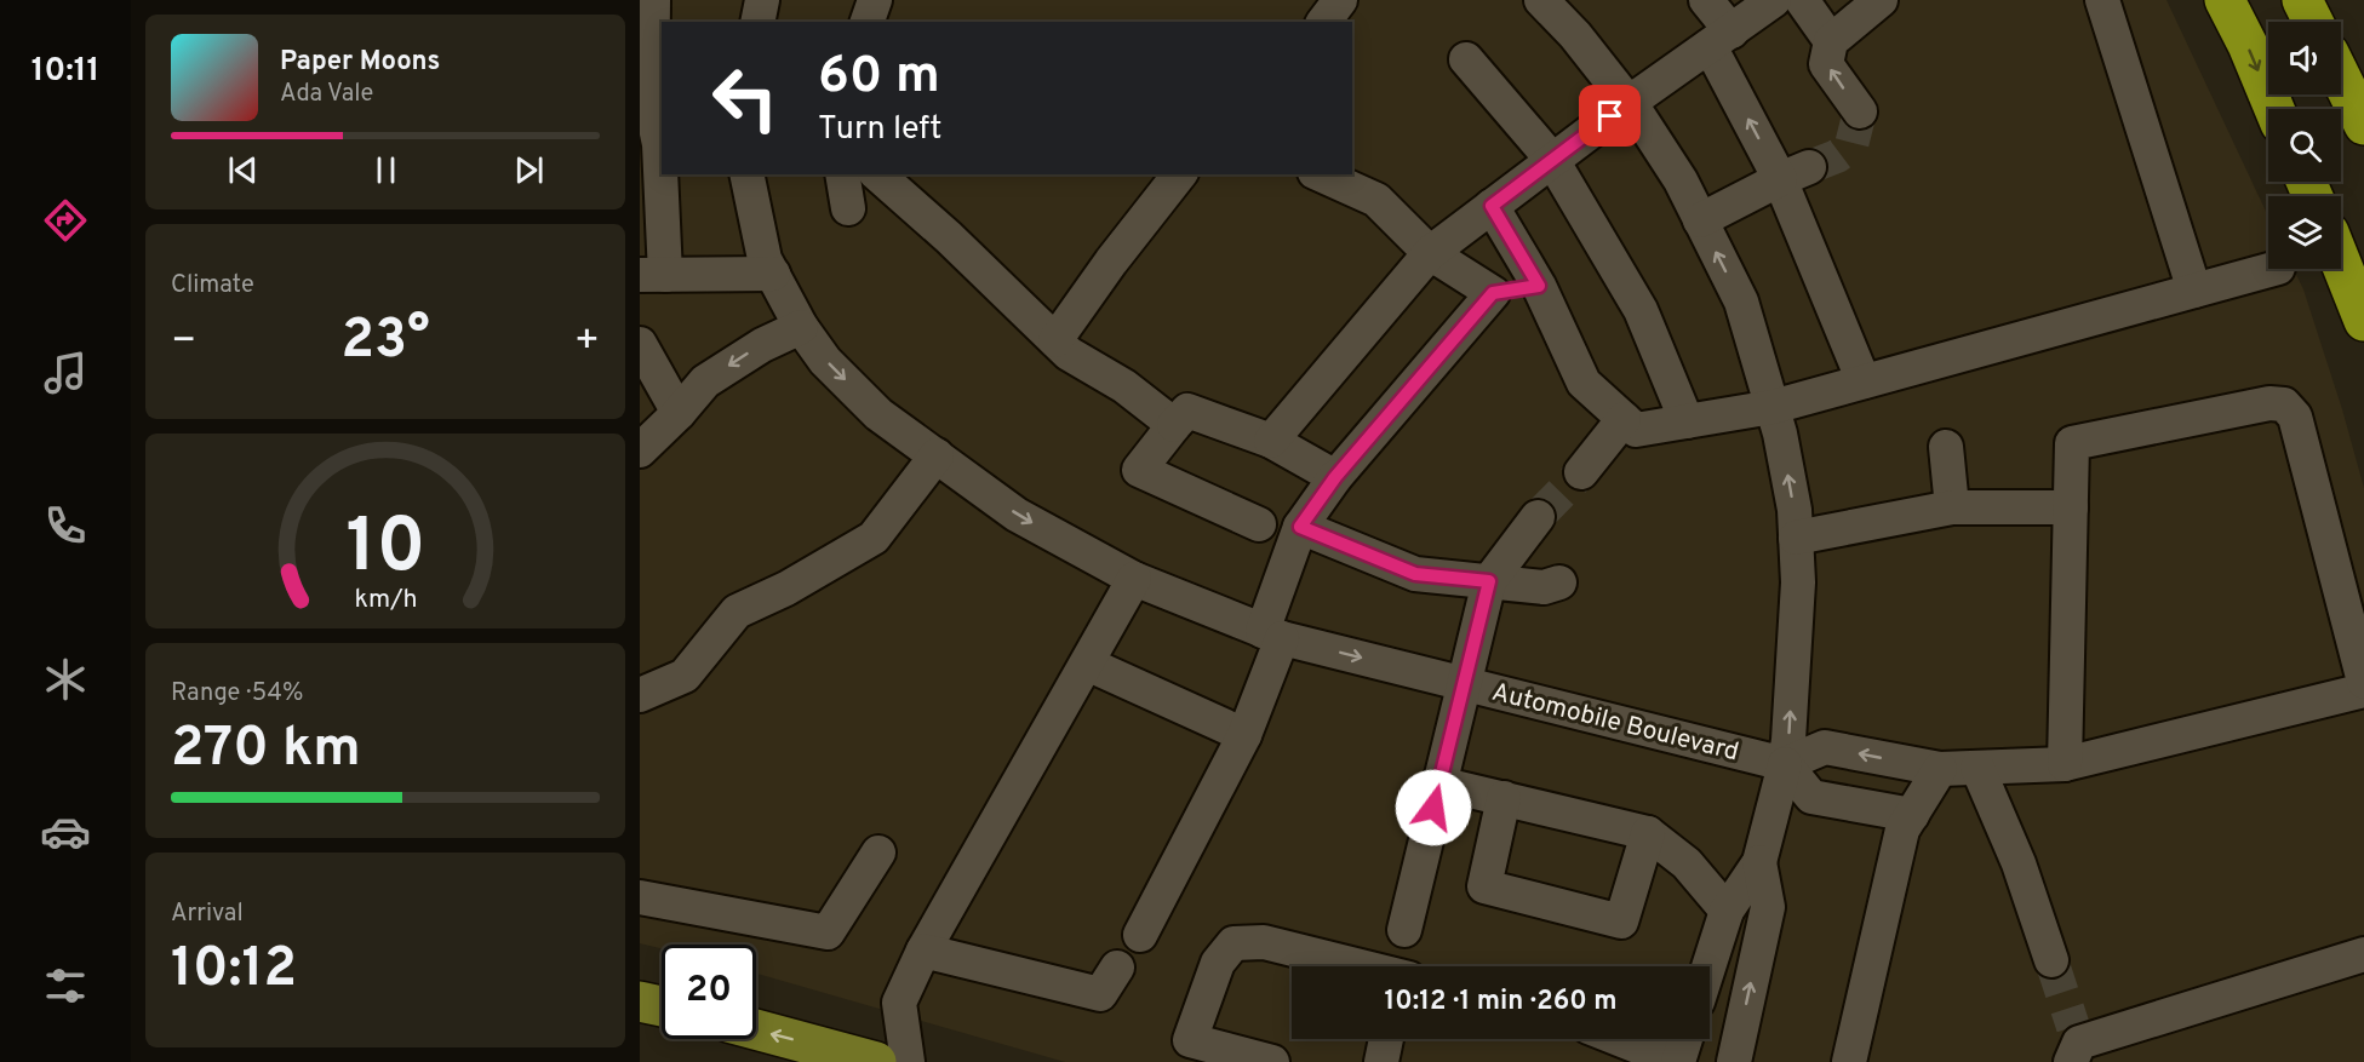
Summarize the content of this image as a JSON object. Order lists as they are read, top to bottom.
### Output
{
  "streets": {
    "street": ["Automobile Boulevard"]
  },
  "page": {
    "tabs": "10:11",
    "turn": ["60 m", "Turn left"],
    "song": ["Paper Moons", "Ada Vale"],
    "tile": [
      "Climate",
      ["Range · 54%", "270 km"],
      ["Arrival", "10:12"]
    ],
    "heat": ["−", "23°", "+"],
    "limit": "20",
    "trip": "10:12 · 1 min · 260 m",
    "gauge": ["10", "km/h"]
  }
}
